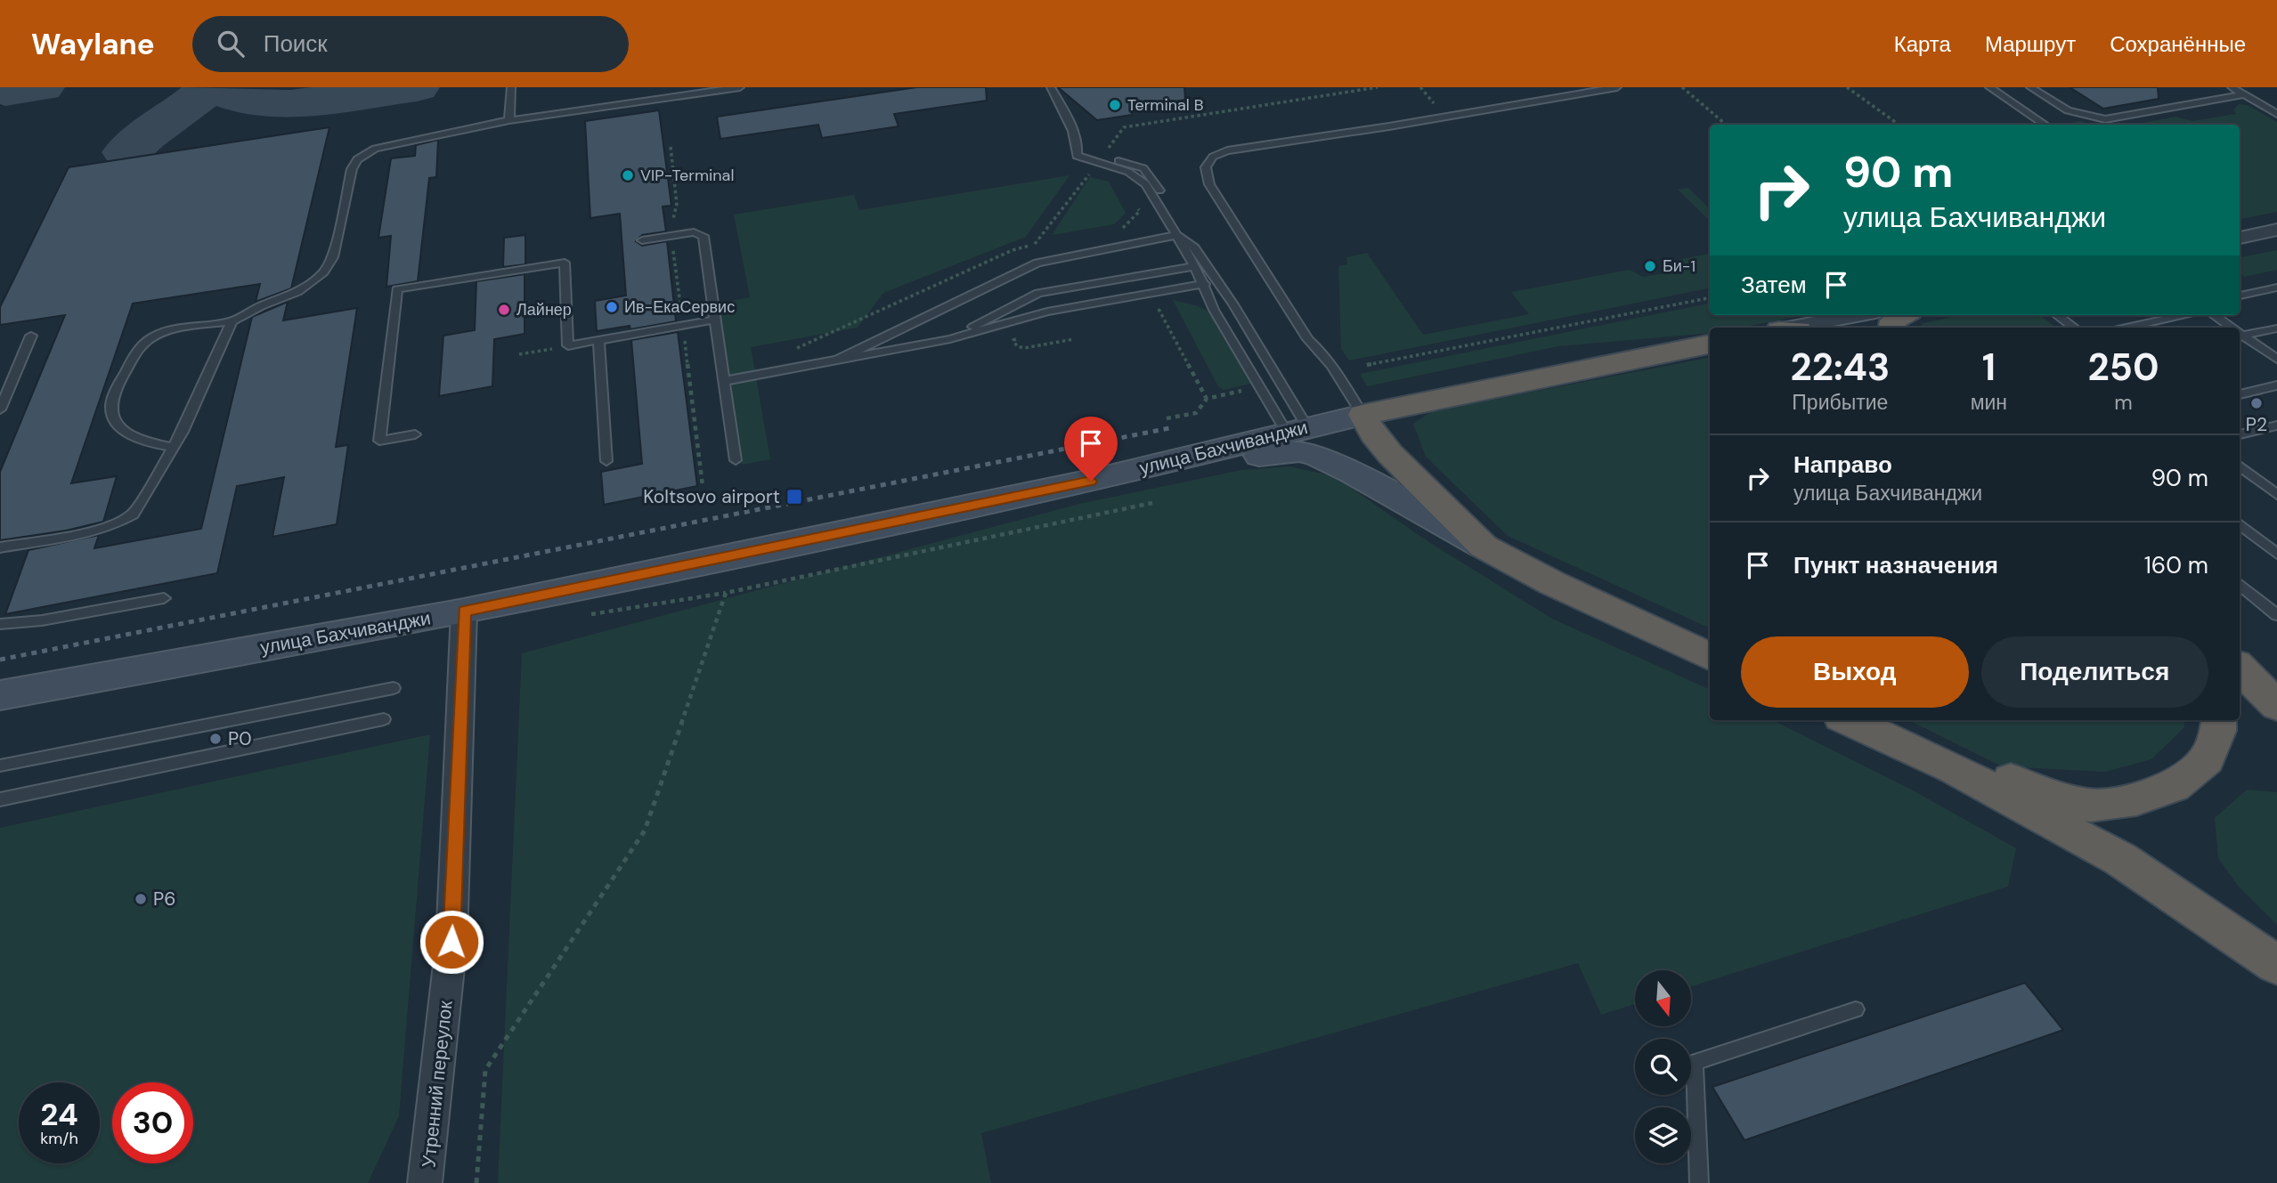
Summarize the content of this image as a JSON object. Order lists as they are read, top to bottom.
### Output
{
  "streets": {
    "highway": ["улица Бахчиванджи"],
    "street": ["Утренний переулок"]
  },
  "crossings": [
    ["улица Бахчиванджи", "Утренний переулок"]
  ],
  "places": {
    "other": [
      "Terminal B",
      "VIP-Terminal",
      "Би-1",
      "Ив-ЕкаСервис",
      "Лайнер",
      "P2",
      "P0",
      "P6"
    ],
    "transit": ["Koltsovo airport"]
  },
  "north": "bottom",
  "page": {
    "header": "Waylane",
    "search": "Поиск",
    "nav": ["Карта", "Маршрут", "Сохранённые"],
    "turn": ["90 m", "улица Бахчиванджи"],
    "then": "Затем",
    "eta": [
      "22:43",
      "Прибытие",
      "1",
      "мин",
      "250",
      "m"
    ],
    "list": [
      {
        "name": "Направо",
        "note": "улица Бахчиванджи",
        "value": "90 m"
      },
      {
        "name": "Пункт назначения",
        "value": "160 m"
      }
    ],
    "buttons": ["Выход", "Поделиться"],
    "speed": "24 km/h",
    "limit": "30"
  }
}
